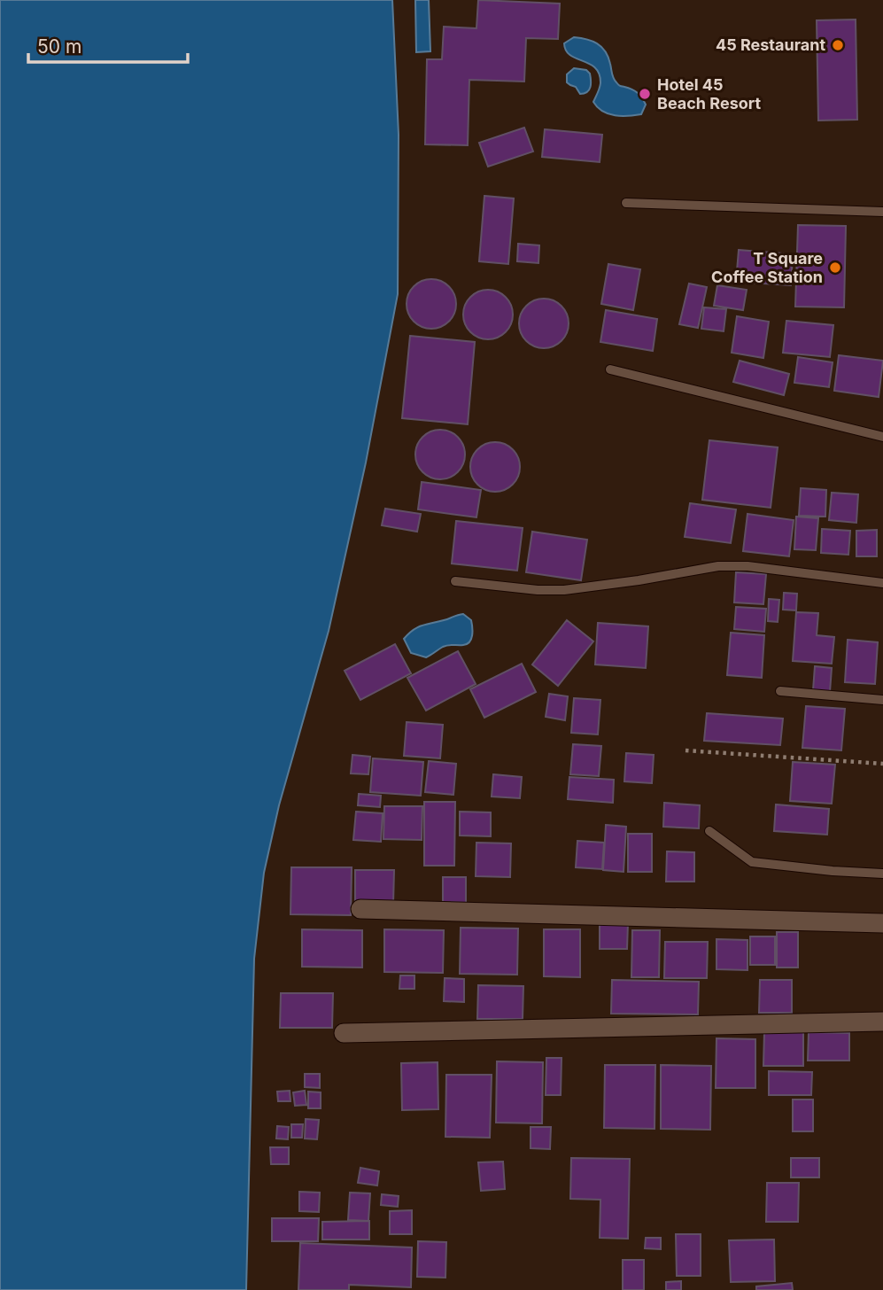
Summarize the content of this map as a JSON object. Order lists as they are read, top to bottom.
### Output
{
  "places": ["45 Restaurant", "Hotel 45 Beach Resort", "T Square Coffee Station"],
  "scale_bar": "50 m"
}
